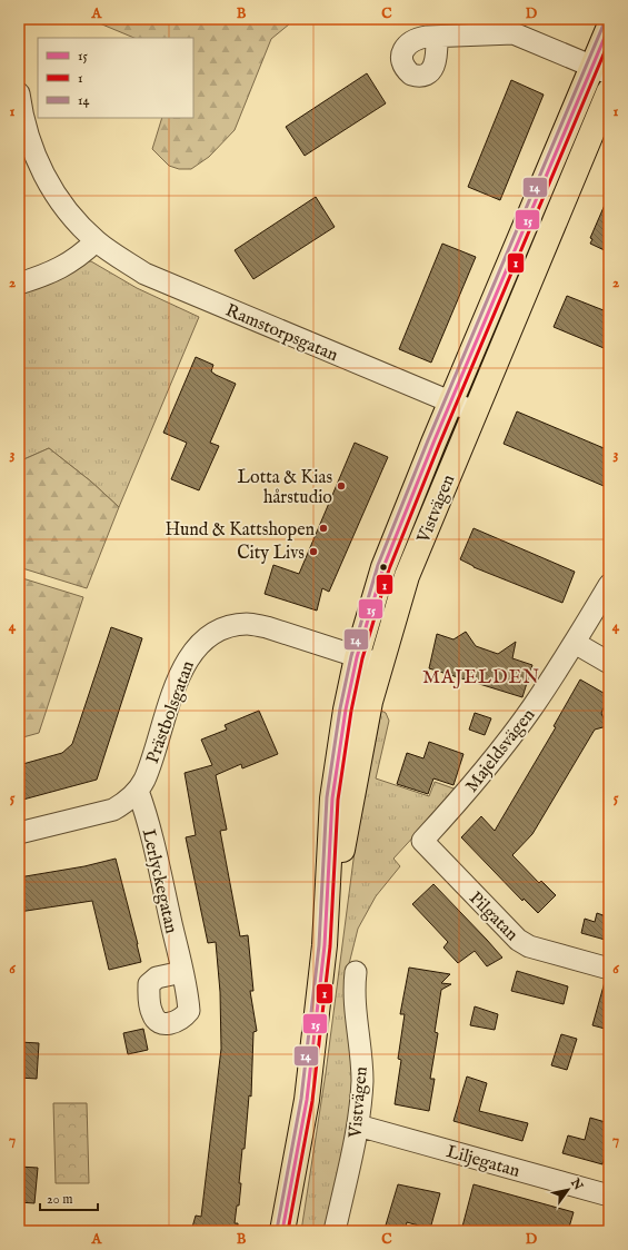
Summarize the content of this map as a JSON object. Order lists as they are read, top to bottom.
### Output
{
  "streets": {
    "main road": ["Vistvägen"],
    "street": [
      "Ramstorpsgatan",
      "Prästbolsgatan",
      "Majeldsvägen",
      "Lerlyckegatan",
      "Pilgatan",
      "Liljegatan"
    ]
  },
  "crossings": [
    ["Ramstorpsgatan", "Vistvägen"],
    ["Vistvägen", "Prästbolsgatan"],
    ["Vistvägen", "Liljegatan"],
    ["Prästbolsgatan", "Lerlyckegatan"],
    ["Majeldsvägen", "Pilgatan"]
  ],
  "districts": ["MAJELDEN"],
  "places": ["Lotta & Kias hårstudio", "Hund & Kattshopen", "City Livs"],
  "lines": ["transit line 14", "transit line 15", "transit line 1"],
  "legend": ["15", "1", "14"],
  "scale_bar": "20 m",
  "north": "top right",
  "grid": {
    "columns": [
      "A",
      "B",
      "C",
      "D"
    ],
    "rows": [
      "1",
      "2",
      "3",
      "4",
      "5",
      "6",
      "7"
    ]
  }
}
